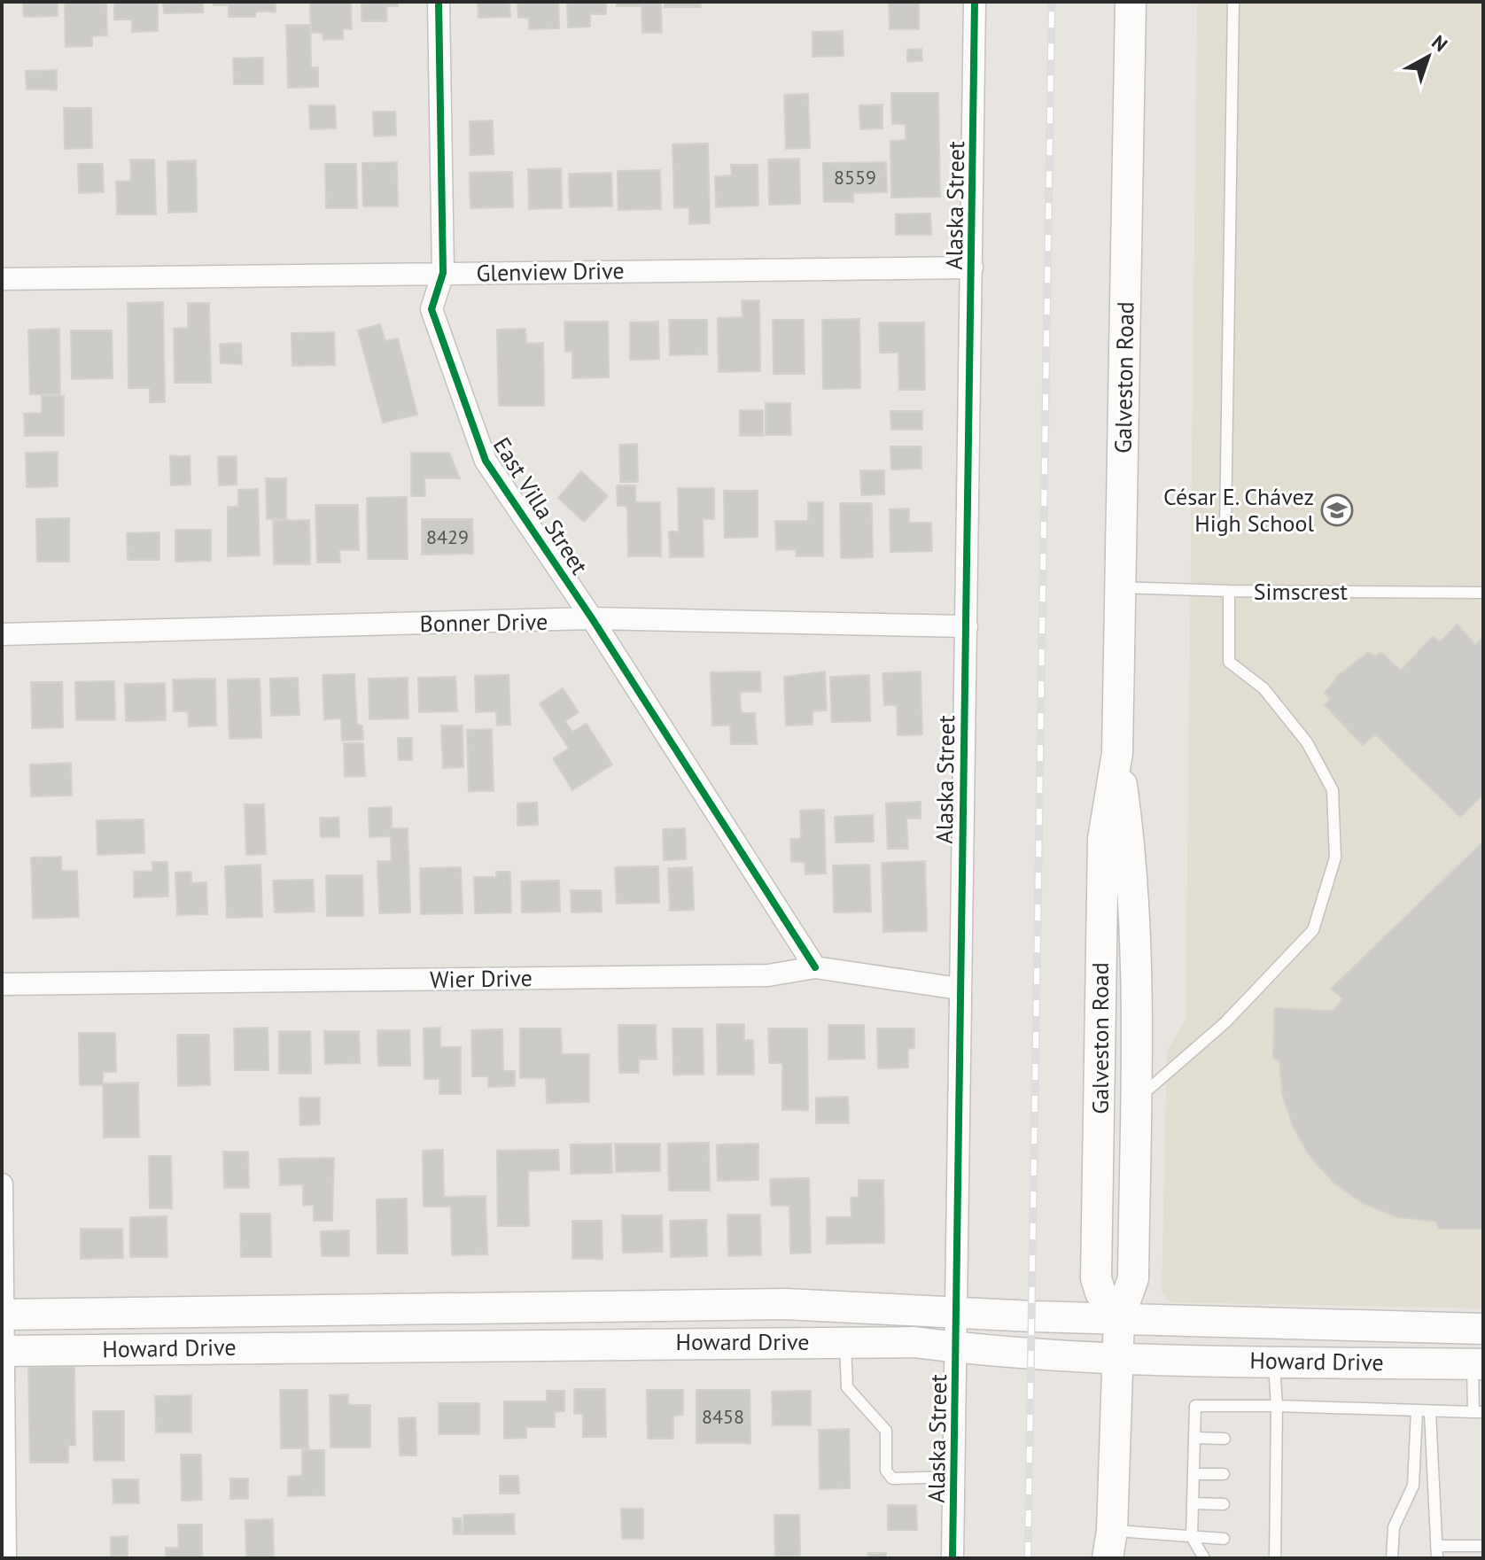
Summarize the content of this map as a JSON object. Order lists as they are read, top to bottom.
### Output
{
  "streets": {
    "main road": ["Galveston Road", "Howard Drive"],
    "street": [
      "Alaska Street",
      "Glenview Drive",
      "East Villa Street",
      "Bonner Drive",
      "Wier Drive"
    ],
    "lane": ["Simscrest"]
  },
  "crossings": [
    ["Alaska Street", "Glenview Drive"],
    ["Alaska Street", "Bonner Drive"],
    ["Alaska Street", "Wier Drive"],
    ["Alaska Street", "Howard Drive"],
    ["Glenview Drive", "East Villa Street"],
    ["Galveston Road", "Simscrest"],
    ["Galveston Road", "Howard Drive"],
    ["East Villa Street", "Bonner Drive"],
    ["East Villa Street", "Wier Drive"]
  ],
  "places": {
    "school or university": ["César E. Chávez High School"]
  },
  "house_numbers": ["8559", "8429", "8458"],
  "north": "top right"
}
